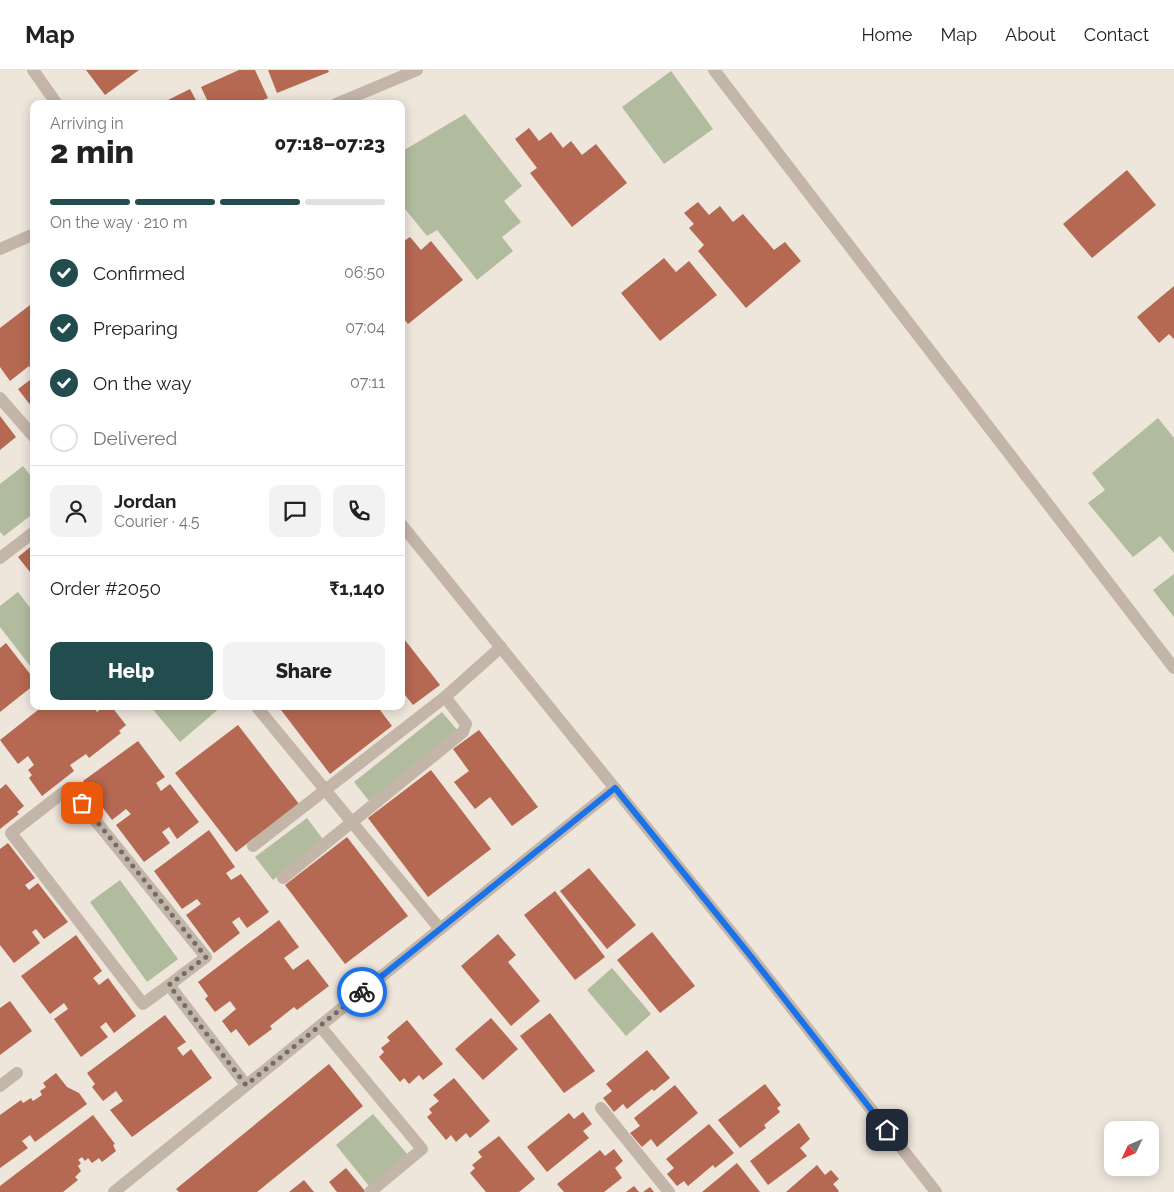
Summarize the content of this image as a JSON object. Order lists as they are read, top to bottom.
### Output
{
  "north": "bottom left",
  "page": {
    "header": "Map",
    "nav": [
      "Home",
      "Map",
      "About",
      "Contact"
    ],
    "heading": ["2 min", "Arriving in", "07:18–07:23"],
    "panel": [
      "Jordan",
      "Courier · 4.5",
      "Order #2050",
      "₹1,140"
    ],
    "bar": "On the way · 210 m",
    "list": [
      ["Confirmed", "06:50"],
      ["Preparing", "07:04"],
      ["On the way", "07:11"],
      "Delivered"
    ],
    "buttons": ["Help", "Share"]
  }
}
